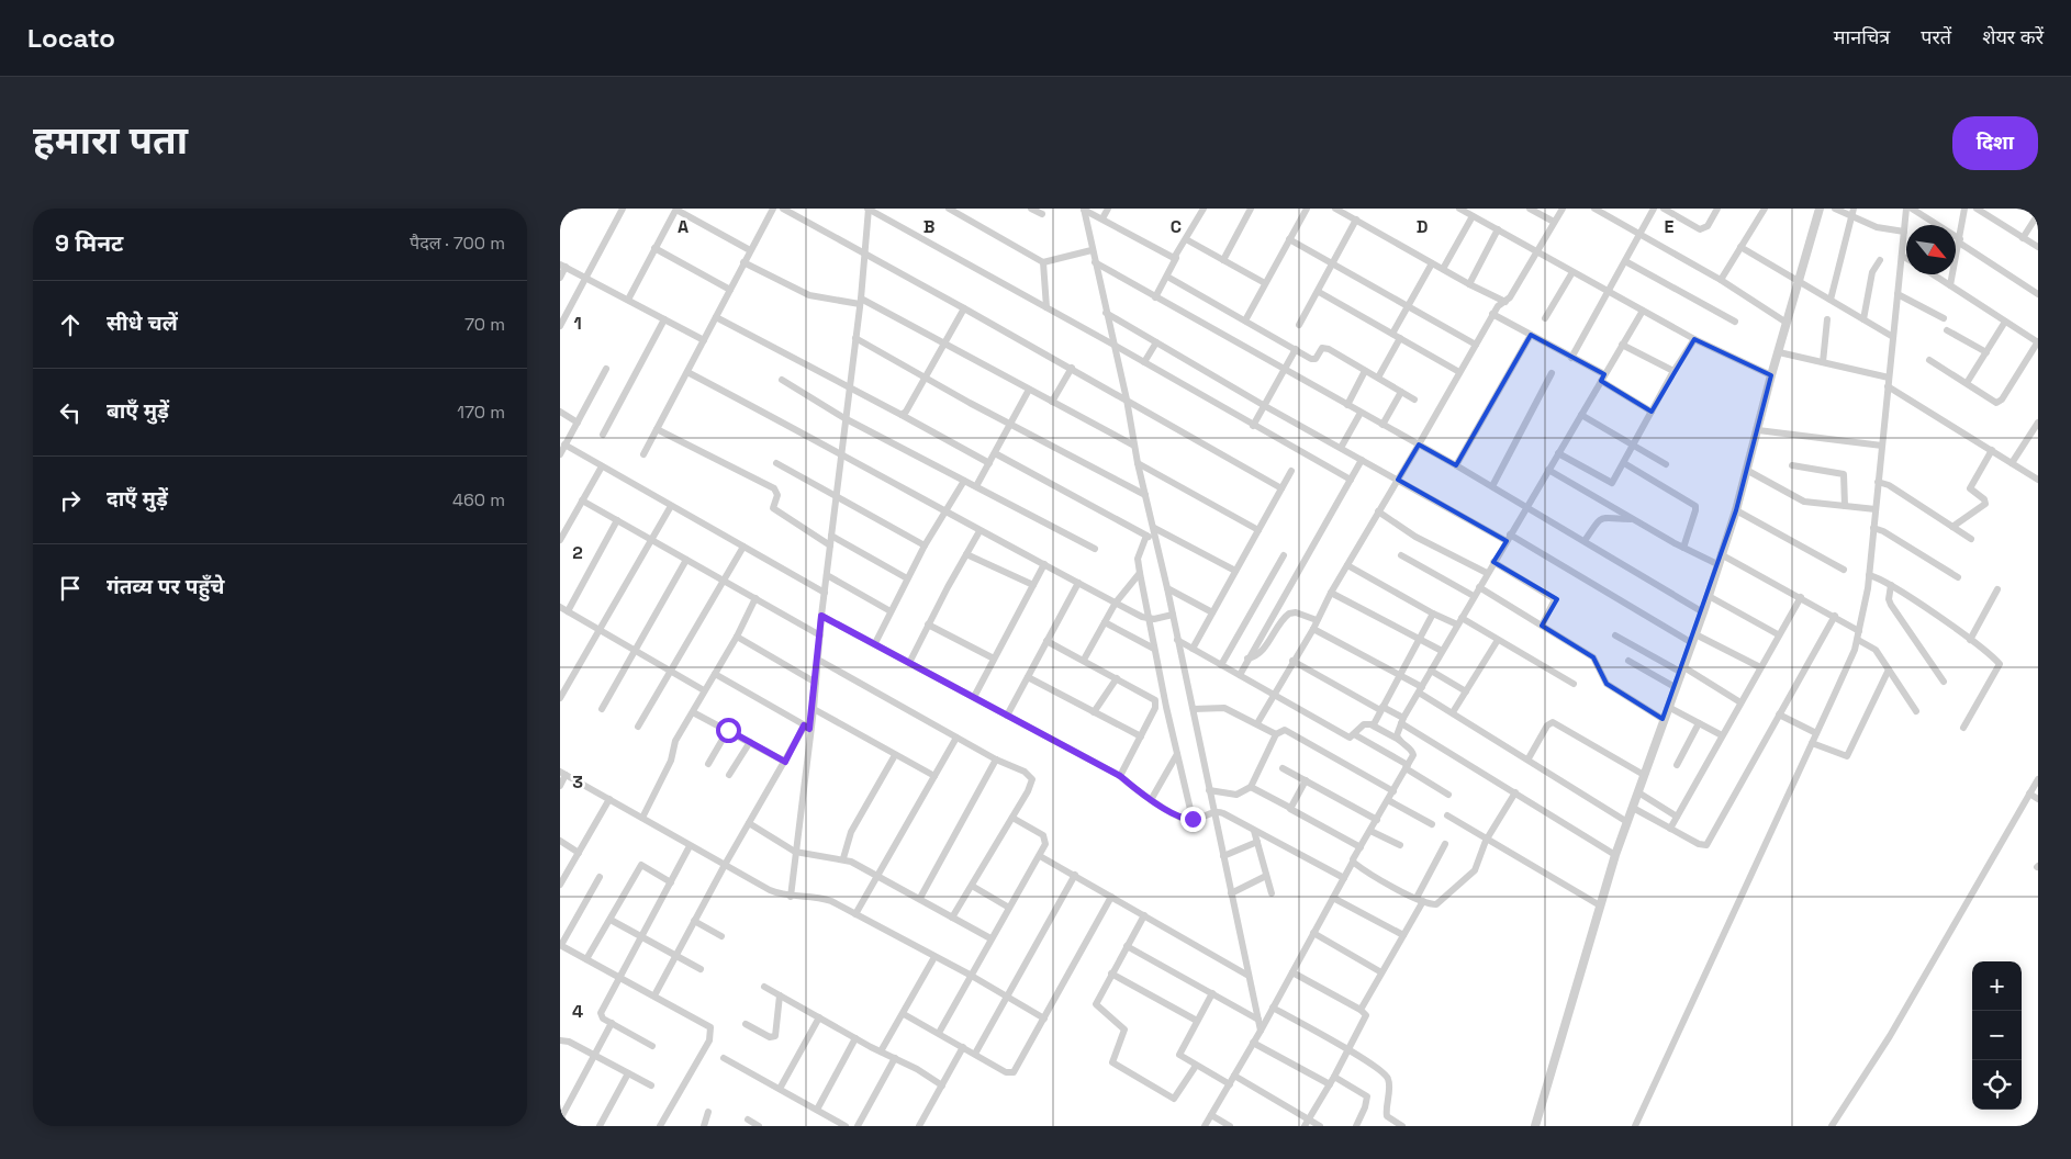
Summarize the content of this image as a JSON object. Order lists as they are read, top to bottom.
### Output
{
  "north": "bottom right",
  "page": {
    "header": "Locato",
    "nav": ["मानचित्र", "परतें", "शेयर करें"],
    "title": "हमारा पता",
    "buttons": "दिशा",
    "heading": ["9 मिनट", "पैदल · 700 m"],
    "list": [
      ["सीधे चलें", "70 m"],
      ["बाएँ मुड़ें", "170 m"],
      ["दाएँ मुड़ें", "460 m"],
      "गंतव्य पर पहुँचे"
    ],
    "map_buttons": ["+", "−"]
  },
  "grid": {
    "columns": [
      "A",
      "B",
      "C",
      "D",
      "E"
    ],
    "rows": [
      "1",
      "2",
      "3",
      "4"
    ]
  }
}
